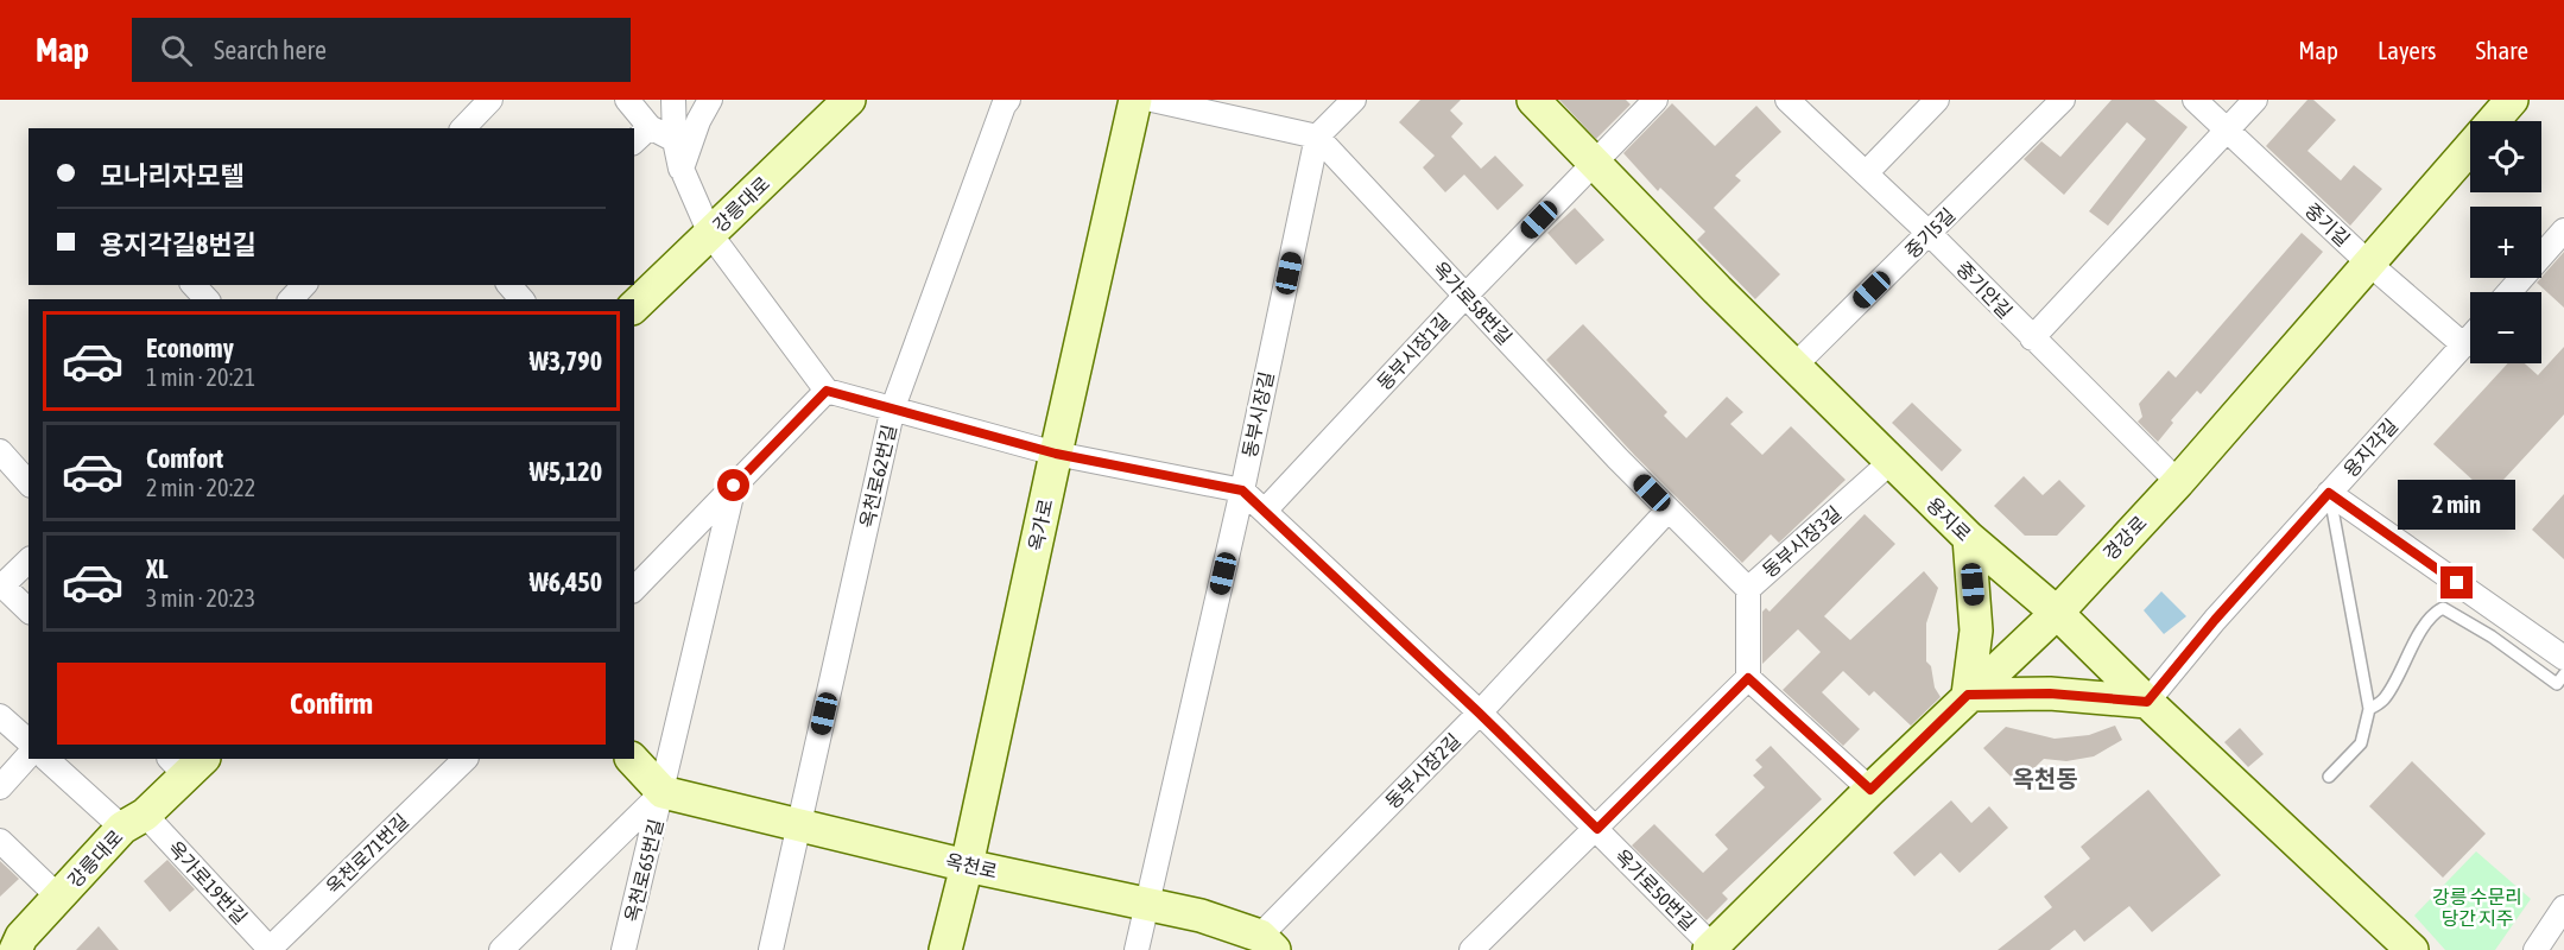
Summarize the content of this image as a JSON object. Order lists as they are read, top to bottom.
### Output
{
  "streets": {
    "street": [
      "강릉대로",
      "중기길",
      "중기5길",
      "중기안길",
      "옥가로58번길",
      "동부시장1길",
      "동부시장길",
      "용지각길",
      "옥천로62번길",
      "용지로",
      "옥가로",
      "경강로",
      "동부시장3길",
      "동부시장2길",
      "옥천로71번길",
      "옥천로",
      "옥천로65번길",
      "옥가로19번길",
      "옥가로50번길"
    ]
  },
  "crossings": [
    ["강릉대로", "옥가로19번길"],
    ["중기길", "용지각길"],
    ["중기길", "경강로"],
    ["중기5길", "중기안길"],
    ["중기5길", "용지로"],
    ["중기안길", "경강로"],
    ["옥가로58번길", "동부시장1길"],
    ["옥가로58번길", "동부시장길"],
    ["옥가로58번길", "동부시장3길"],
    ["옥가로58번길", "동부시장2길"],
    ["동부시장1길", "용지로"],
    ["동부시장1길", "옥가로50번길"],
    ["동부시장길", "옥천로"],
    ["동부시장길", "옥가로50번길"],
    ["용지각길", "용지로"],
    ["옥천로62번길", "옥천로"],
    ["용지로", "경강로"],
    ["용지로", "동부시장3길"],
    ["옥가로", "옥천로"],
    ["경강로", "옥가로50번길"],
    ["동부시장2길", "옥천로"],
    ["동부시장2길", "옥가로50번길"],
    ["옥천로71번길", "옥가로19번길"],
    ["옥천로", "옥천로65번길"]
  ],
  "districts": ["옥천동"],
  "parks": ["강릉 수문리 당간 지주"],
  "page": {
    "header": "Map",
    "search": "Search here",
    "nav": ["Map", "Layers", "Share"],
    "map_buttons": ["+", "−"],
    "banner": ["모나리자모텔", "용지각길8번길"],
    "list": [
      {
        "name": "Economy",
        "note": "1 min · 20:21",
        "value": "₩3,790"
      },
      {
        "name": "Comfort",
        "note": "2 min · 20:22",
        "value": "₩5,120"
      },
      {
        "name": "XL",
        "note": "3 min · 20:23",
        "value": "₩6,450"
      }
    ],
    "bubble": "2 min",
    "buttons": "Confirm"
  }
}
